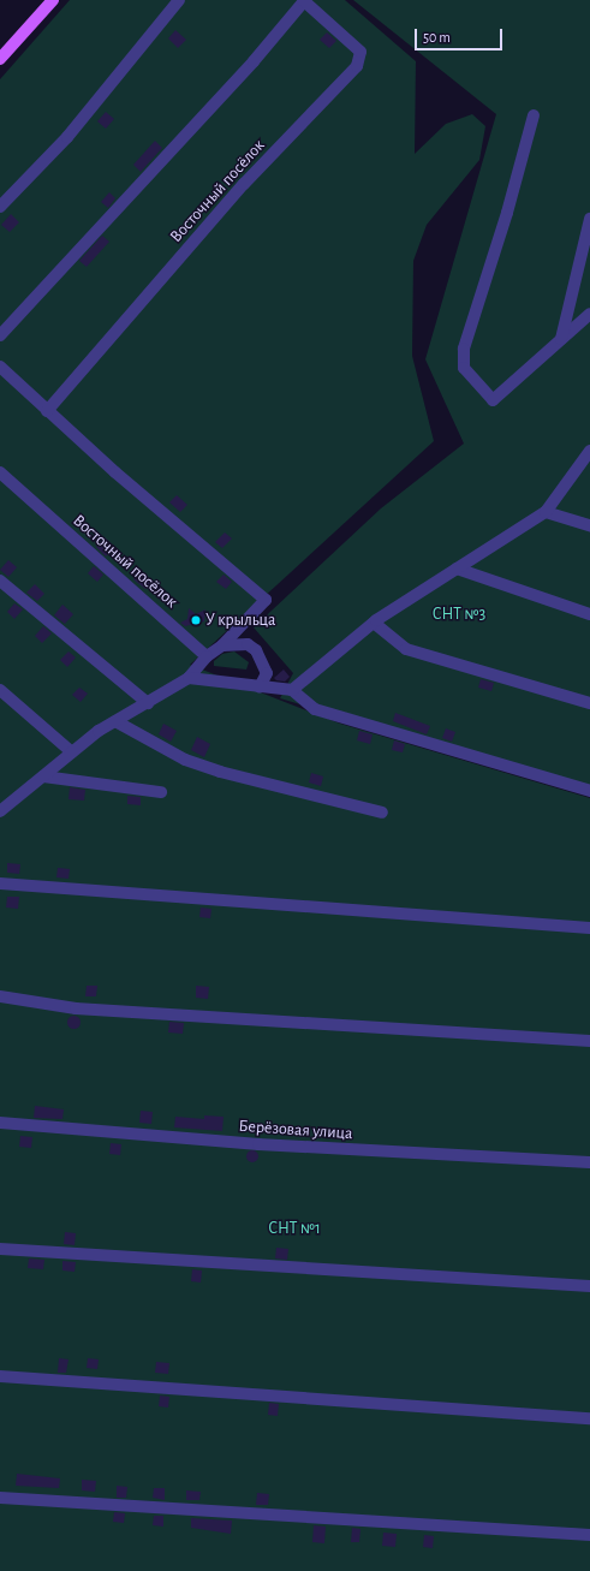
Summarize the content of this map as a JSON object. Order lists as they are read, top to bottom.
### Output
{
  "streets": {
    "street": ["Восточный посёлок", "Берёзовая улица"]
  },
  "parks": ["СНТ №3", "СНТ №1"],
  "places": ["У крыльца"],
  "scale_bar": "50 m"
}
